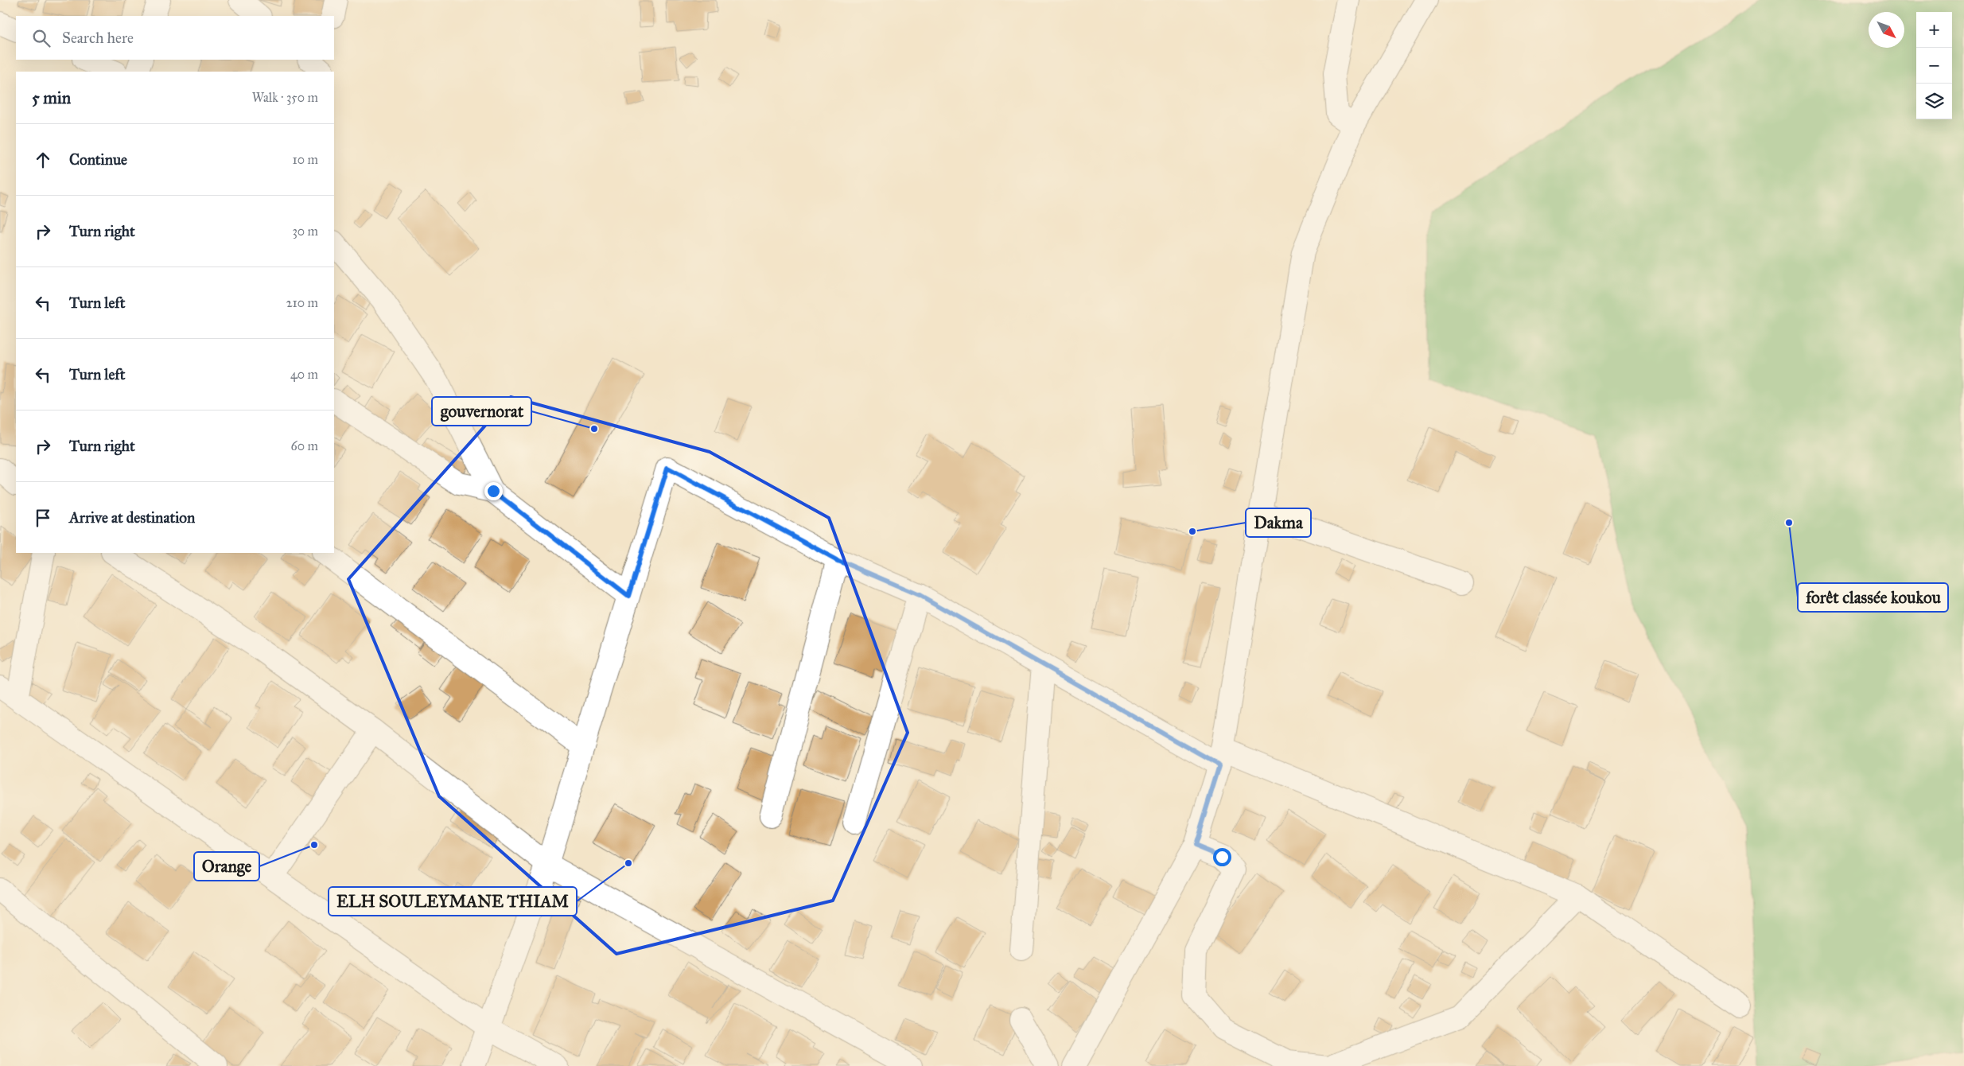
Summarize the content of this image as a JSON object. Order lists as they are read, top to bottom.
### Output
{
  "places": [
    "gouvernorat",
    "forêt classée koukou",
    "Dakma",
    "Orange",
    "ELH SOULEYMANE THIAM"
  ],
  "north": "bottom right",
  "page": {
    "map_buttons": ["+", "−"],
    "search": "Search here",
    "heading": ["5 min", "Walk · 350 m"],
    "list": [
      ["Continue", "10 m"],
      ["Turn right", "30 m"],
      ["Turn left", "210 m"],
      ["Turn left", "40 m"],
      ["Turn right", "60 m"],
      "Arrive at destination"
    ]
  }
}
